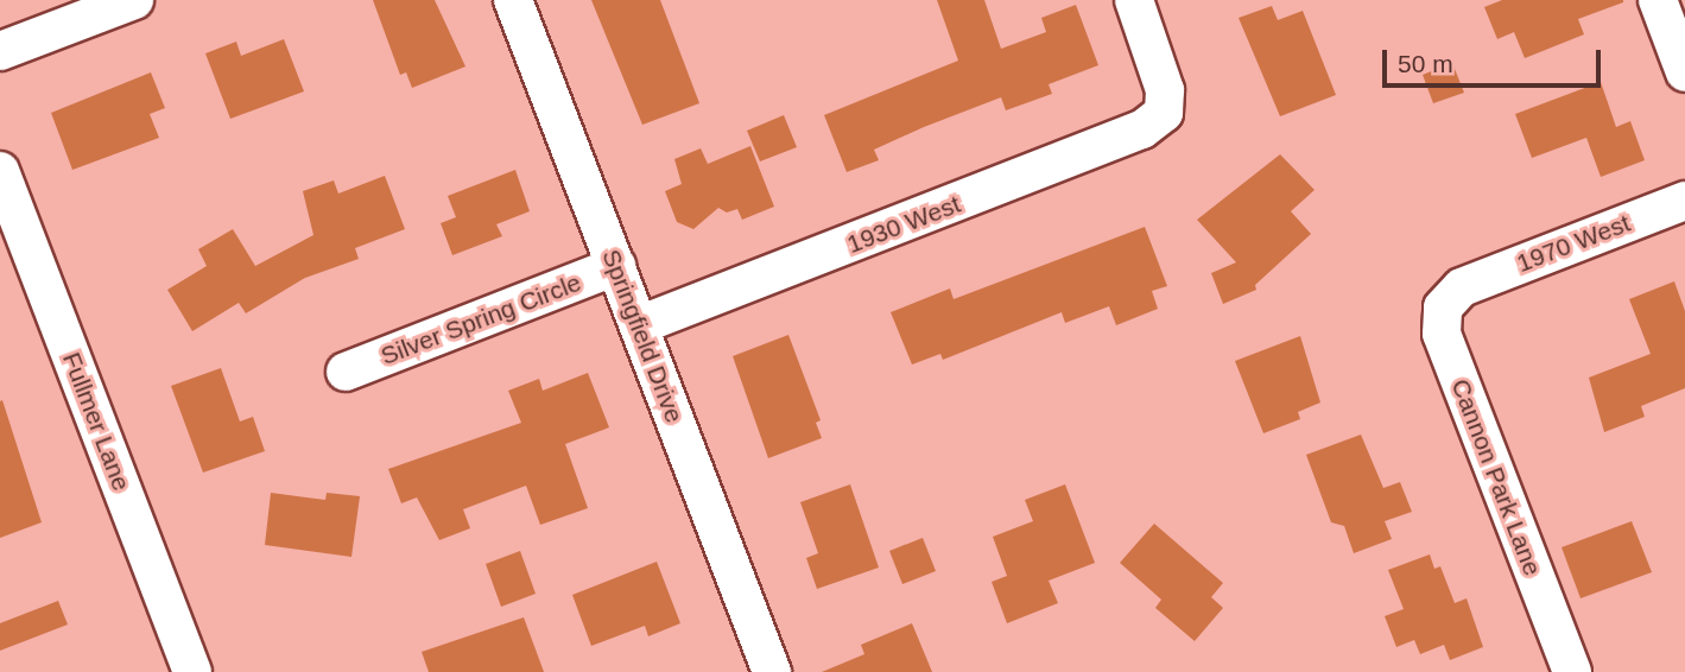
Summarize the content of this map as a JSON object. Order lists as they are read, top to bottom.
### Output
{
  "streets": {
    "street": [
      "1930 West",
      "1970 West",
      "Silver Spring Circle",
      "Springfield Drive",
      "Fullmer Lane",
      "Cannon Park Lane"
    ]
  },
  "crossings": [
    ["1930 West", "Springfield Drive"],
    ["1970 West", "Cannon Park Lane"],
    ["Silver Spring Circle", "Springfield Drive"]
  ],
  "scale_bar": "50 m"
}
